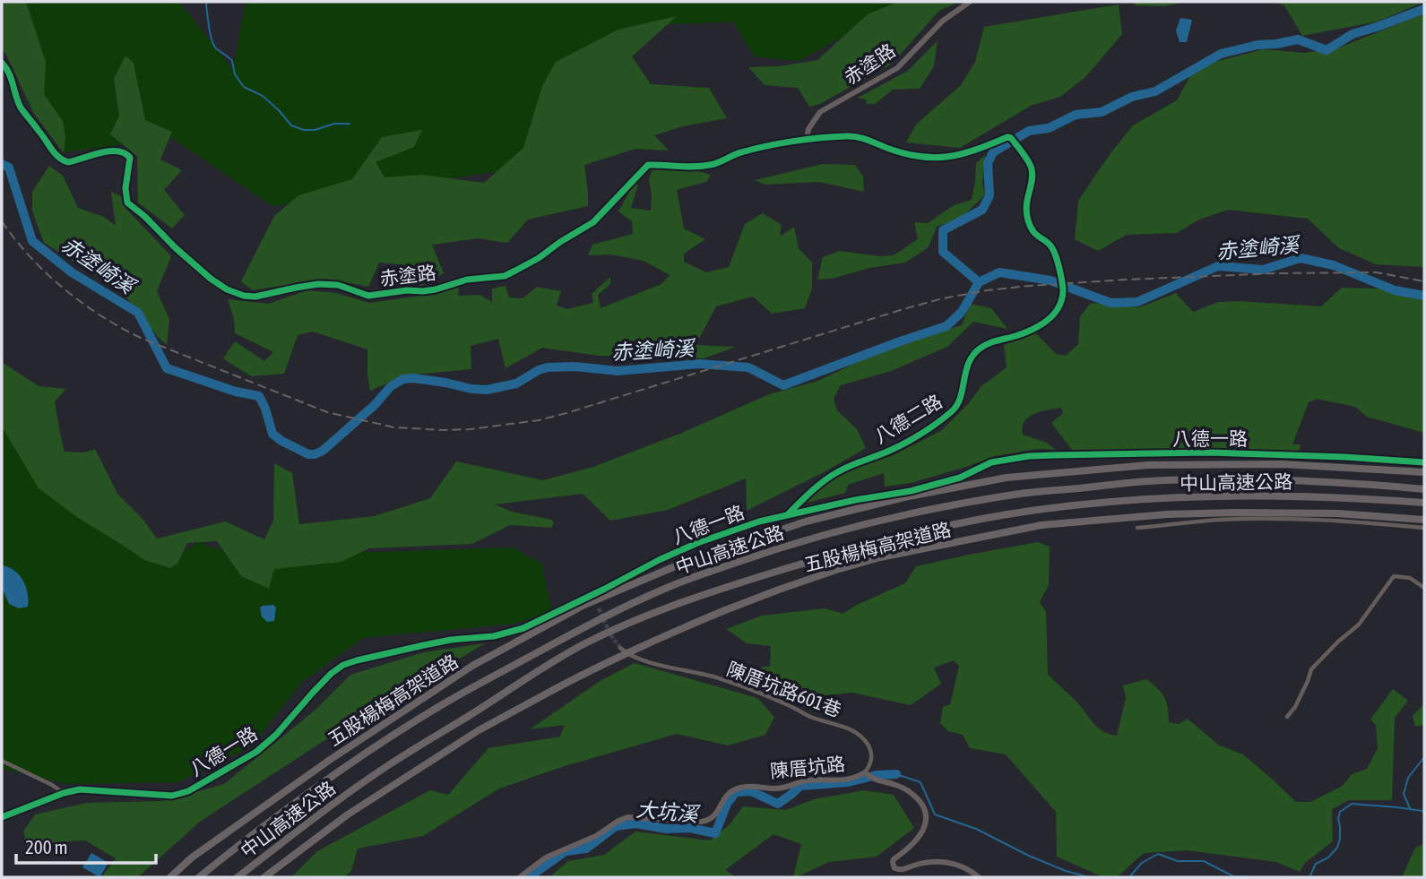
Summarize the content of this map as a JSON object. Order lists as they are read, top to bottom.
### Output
{
  "streets": {
    "highway": ["中山高速公路", "五股楊梅高架道路"],
    "street": [
      "赤塗路",
      "八德二路",
      "八德一路",
      "陳厝坑路601巷",
      "陳厝坑路"
    ]
  },
  "crossings": [
    ["赤塗路", "八德二路"],
    ["八德二路", "八德一路"],
    ["陳厝坑路601巷", "陳厝坑路"]
  ],
  "water": ["赤塗崎溪", "大坑溪"],
  "scale_bar": "200 m"
}
